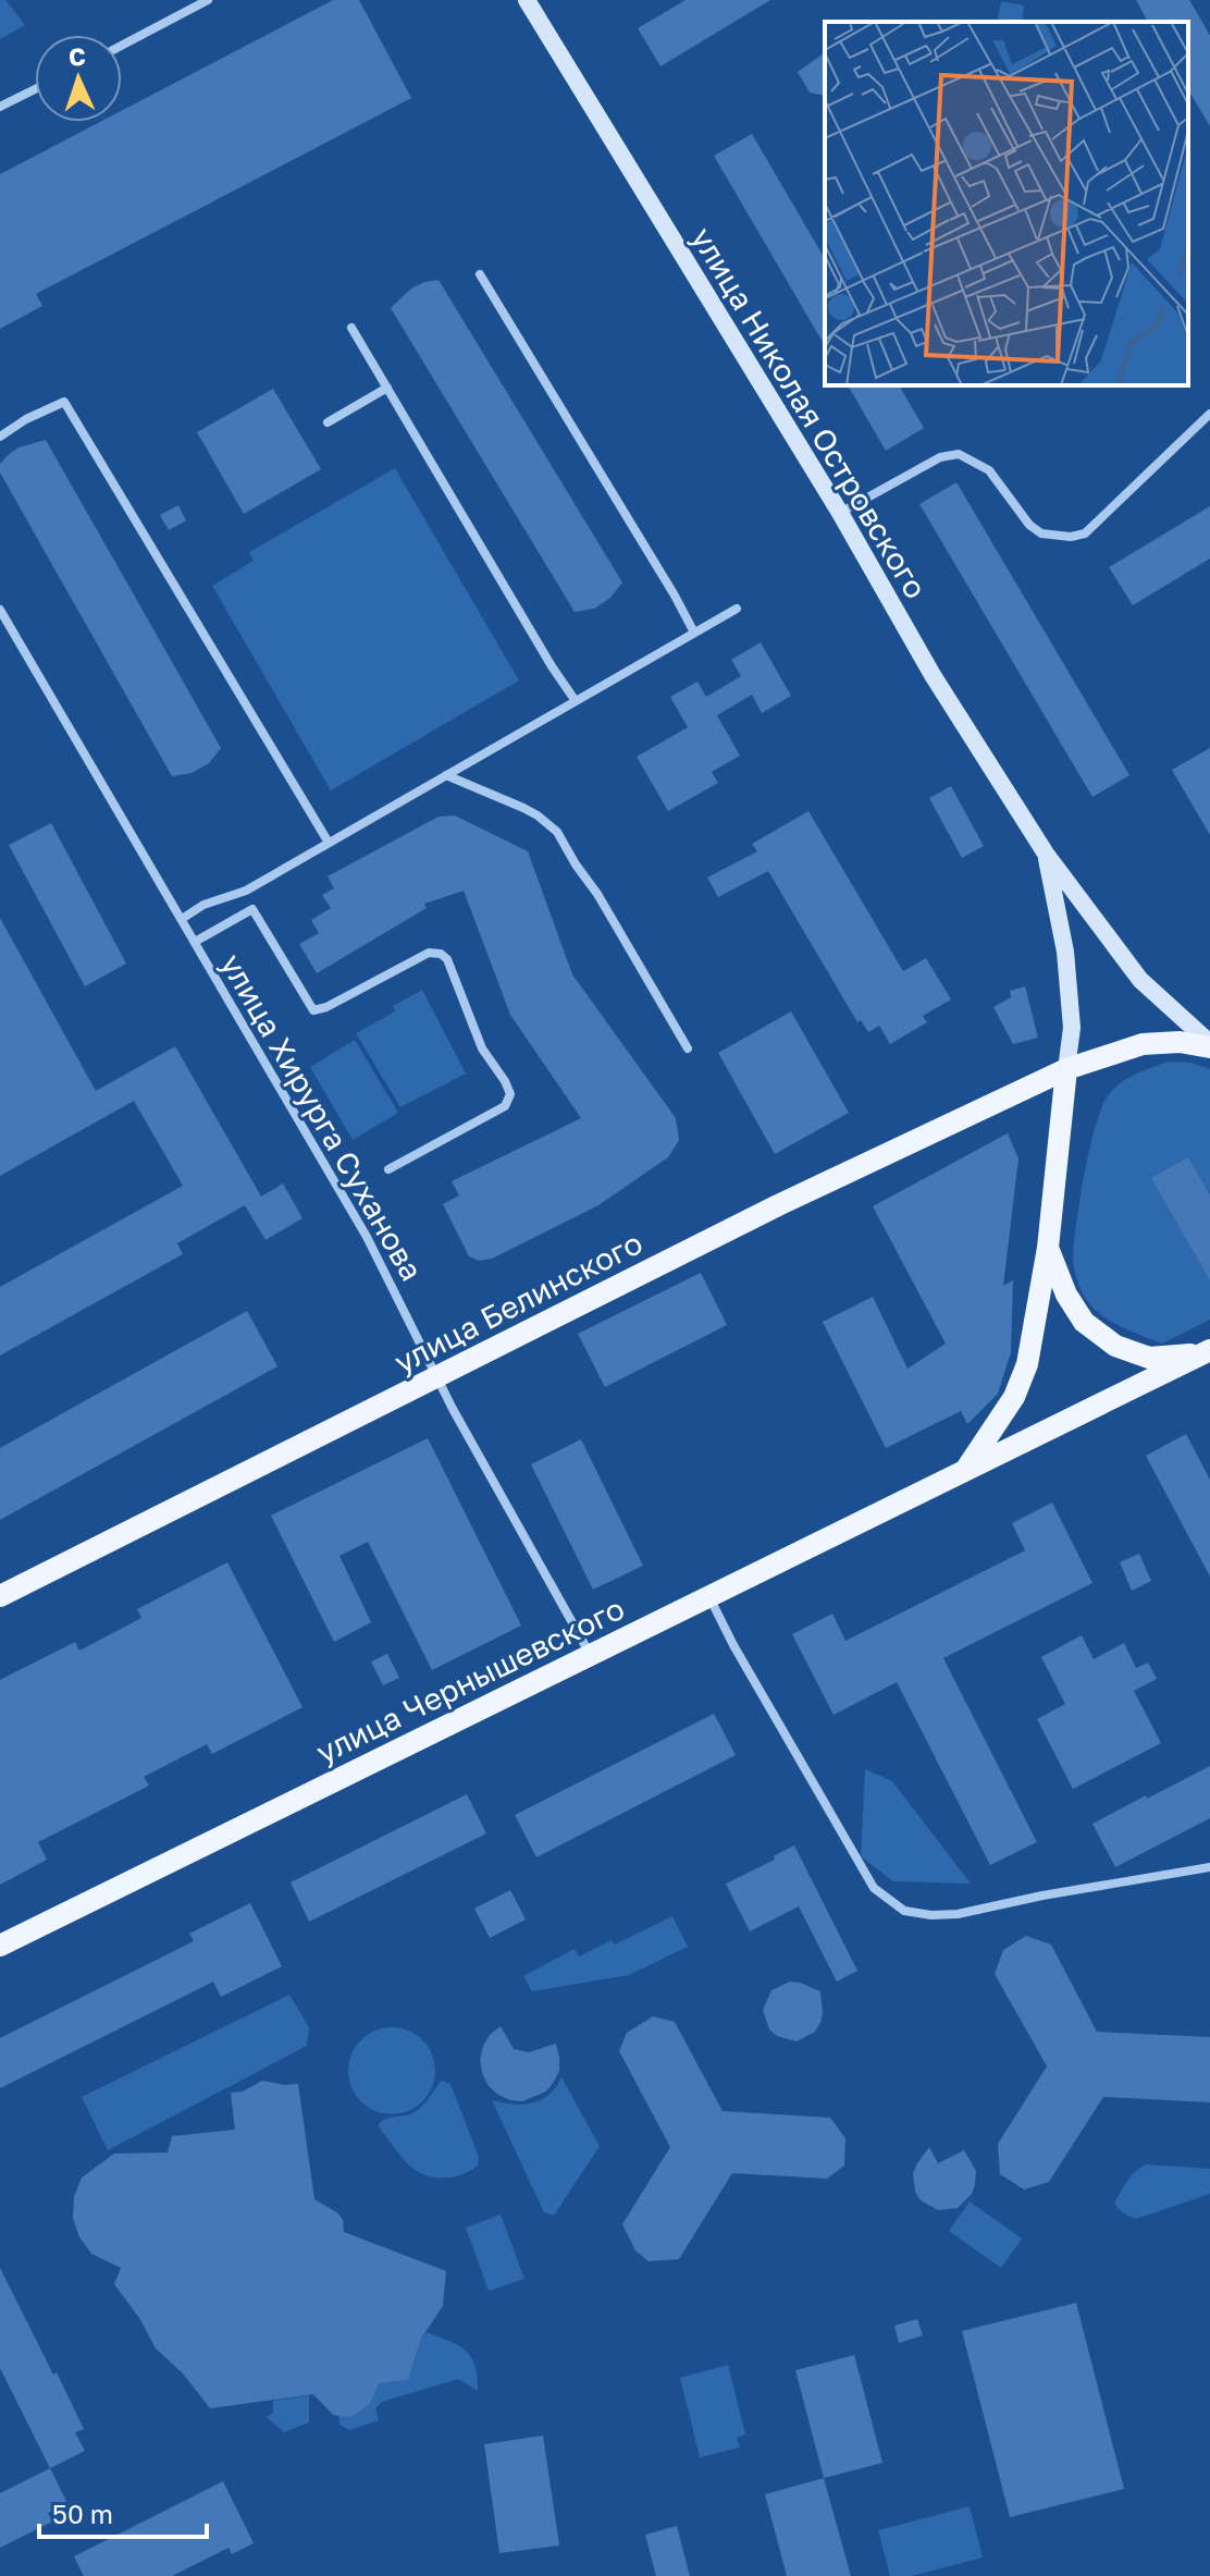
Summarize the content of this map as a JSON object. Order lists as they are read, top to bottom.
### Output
{
  "streets": {
    "main road": ["улица Николая Островского", "улица Белинского", "улица Чернышевского"],
    "street": ["улица Хирурга Суханова"]
  },
  "crossings": [
    ["улица Николая Островского", "улица Белинского"],
    ["улица Николая Островского", "улица Чернышевского"],
    ["улица Хирурга Суханова", "улица Белинского"],
    ["улица Хирурга Суханова", "улица Чернышевского"],
    ["улица Белинского", "улица Чернышевского"]
  ],
  "scale_bar": "50 m",
  "north": "top"
}
